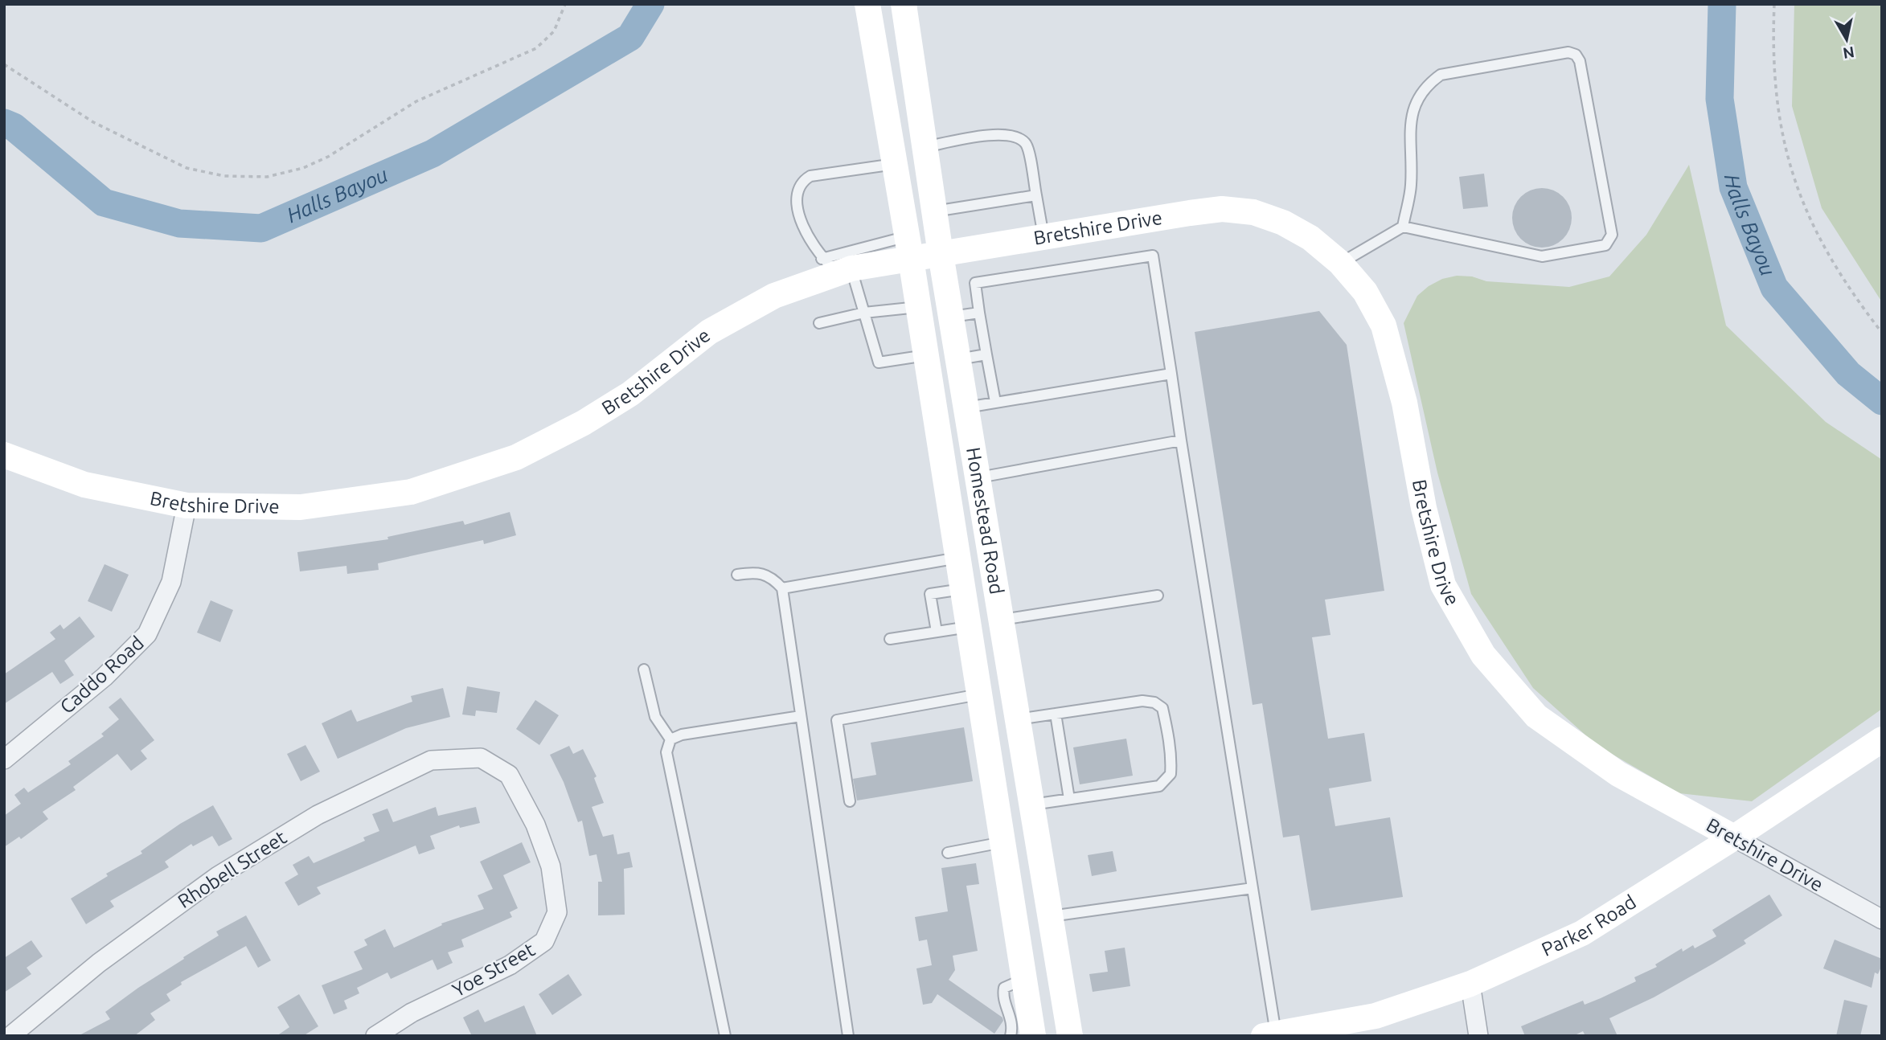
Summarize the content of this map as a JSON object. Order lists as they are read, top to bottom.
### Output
{
  "streets": {
    "main road": ["Bretshire Drive", "Homestead Road", "Parker Road"],
    "street": ["Caddo Road", "Rhobell Street", "Yoe Street"]
  },
  "crossings": [
    ["Bretshire Drive", "Homestead Road"],
    ["Bretshire Drive", "Caddo Road"],
    ["Bretshire Drive", "Parker Road"],
    ["Rhobell Street", "Yoe Street"]
  ],
  "water": ["Halls Bayou"],
  "north": "bottom"
}
